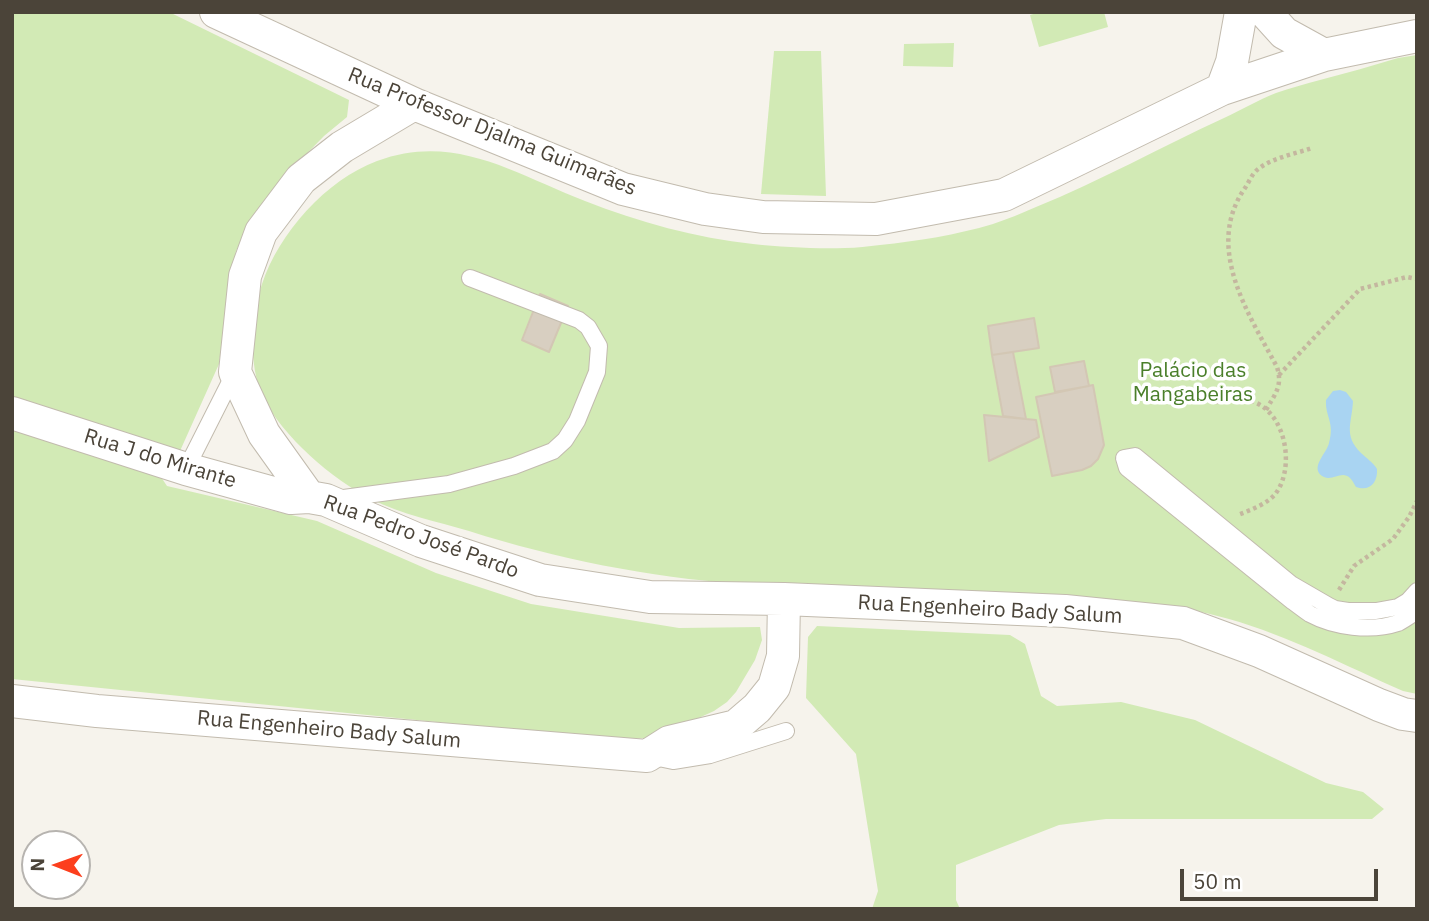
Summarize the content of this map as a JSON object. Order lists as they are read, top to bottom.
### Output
{
  "streets": {
    "street": [
      "Rua Professor Djalma Guimarães",
      "Rua J do Mirante",
      "Rua Pedro José Pardo",
      "Rua Engenheiro Bady Salum"
    ]
  },
  "crossings": [
    ["Rua J do Mirante", "Rua Pedro José Pardo"],
    ["Rua Pedro José Pardo", "Rua Engenheiro Bady Salum"]
  ],
  "parks": ["Palácio das Mangabeiras"],
  "scale_bar": "50 m",
  "north": "left"
}
